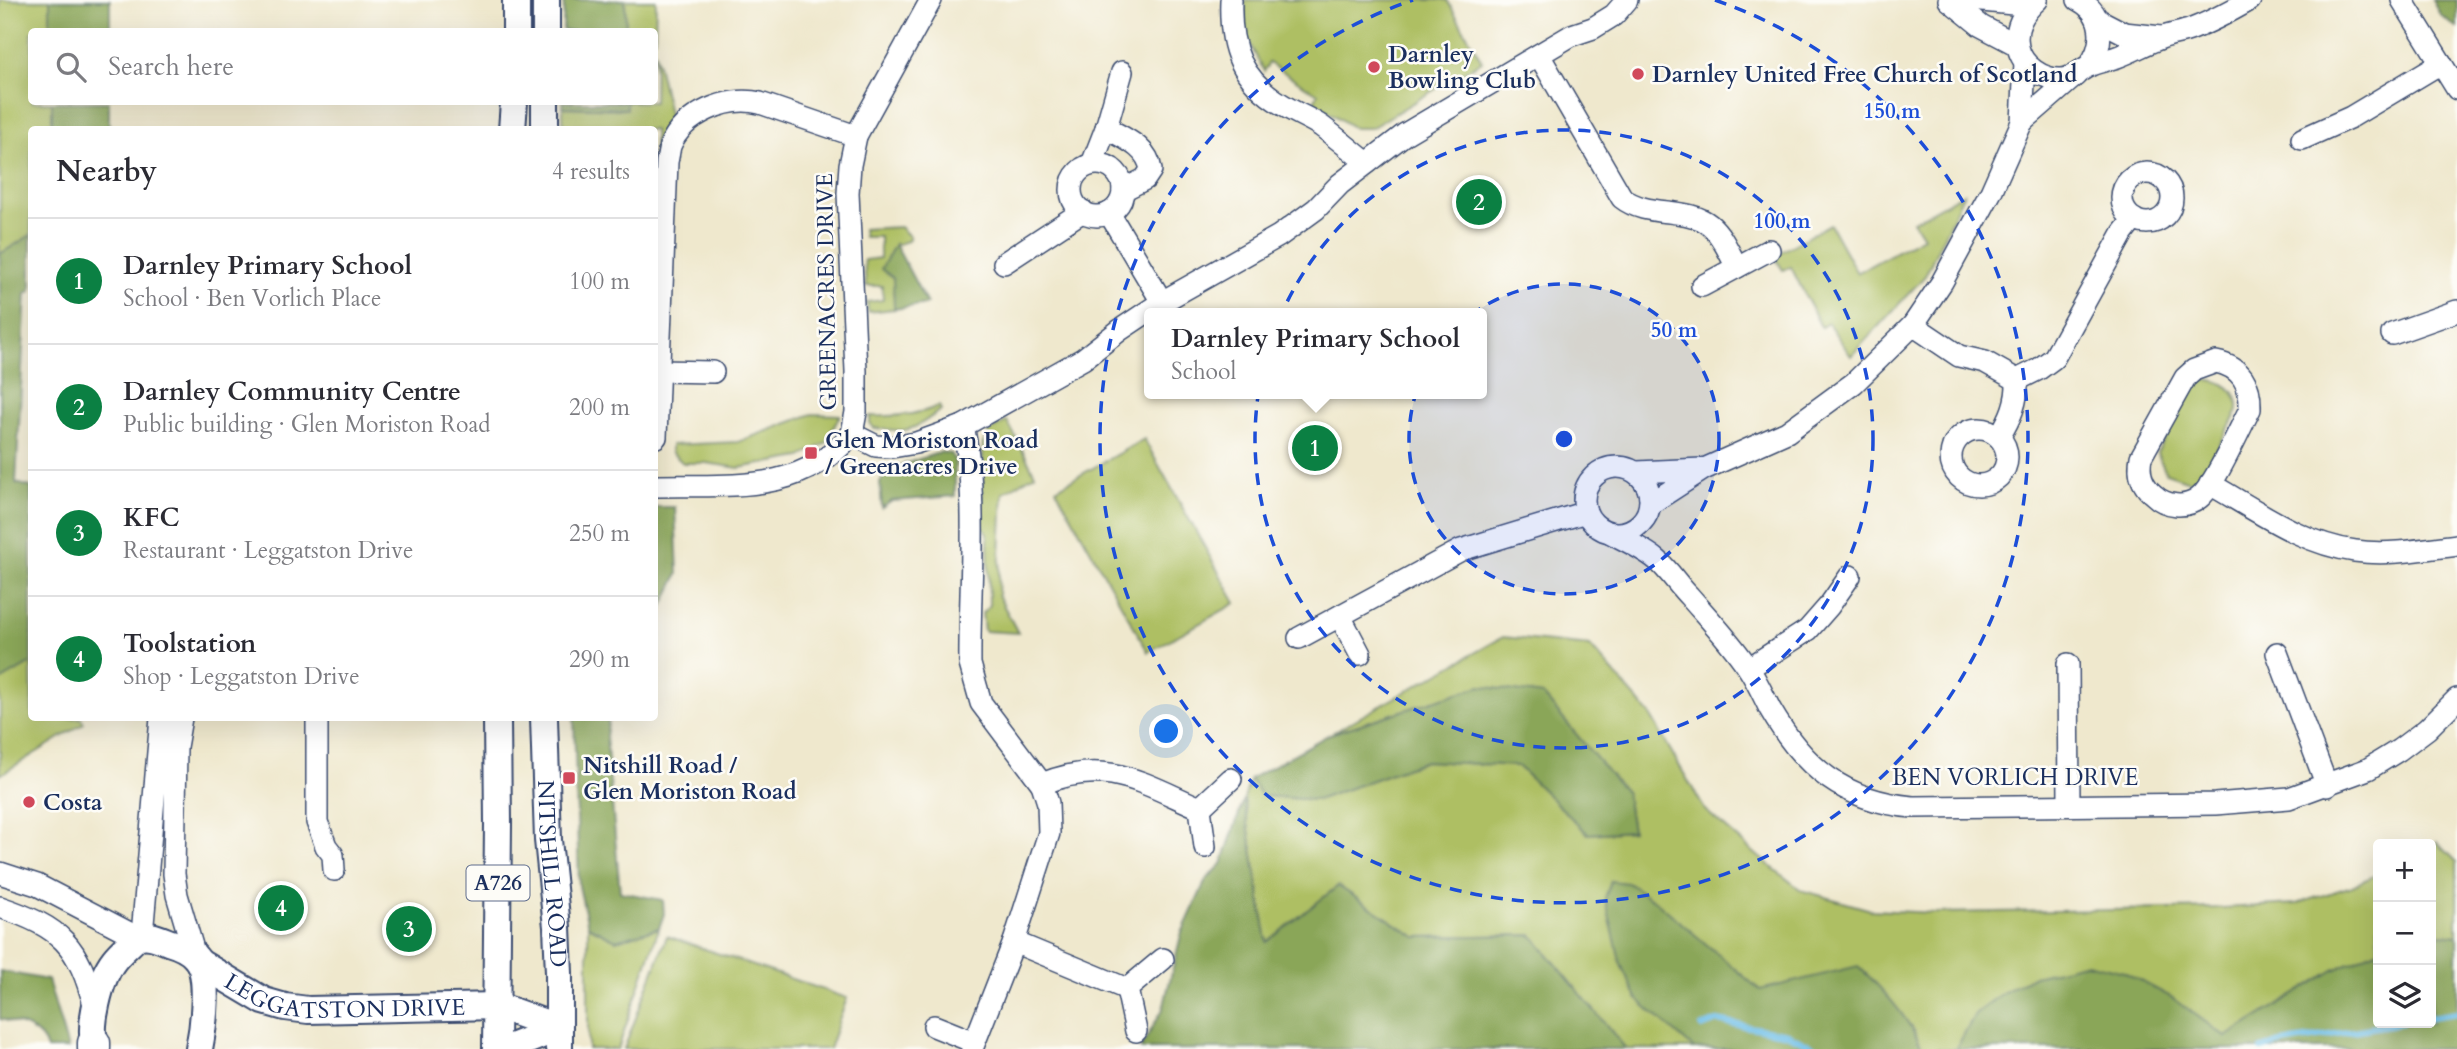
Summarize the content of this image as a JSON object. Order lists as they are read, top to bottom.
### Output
{
  "streets": {
    "main road": ["NITSHILL ROAD", "A726", "LEGGATSTON DRIVE"],
    "street": ["GREENACRES DRIVE", "BEN VORLICH DRIVE"]
  },
  "crossings": [
    ["NITSHILL ROAD", "LEGGATSTON DRIVE"]
  ],
  "places": {
    "other": ["Darnley Bowling Club", "Darnley United Free Church of Scotland", "Costa"],
    "transit": ["Glen Moriston Road / Greenacres Drive", "Nitshill Road / Glen Moriston Road"]
  },
  "page": {
    "search": "Search here",
    "heading": ["Nearby", "4 results"],
    "pins": [
      "2",
      "1",
      "4",
      "3"
    ],
    "list": [
      {
        "mark": "1",
        "name": "Darnley Primary School",
        "note": "School · Ben Vorlich Place",
        "value": "100 m"
      },
      {
        "mark": "2",
        "name": "Darnley Community Centre",
        "note": "Public building · Glen Moriston Road",
        "value": "200 m"
      },
      {
        "mark": "3",
        "name": "KFC",
        "note": "Restaurant · Leggatston Drive",
        "value": "250 m"
      },
      {
        "mark": "4",
        "name": "Toolstation",
        "note": "Shop · Leggatston Drive",
        "value": "290 m"
      }
    ],
    "popup": ["Darnley Primary School", "School"],
    "map_buttons": ["+", "−"]
  },
  "rings": ["150 m", "100 m", "50 m"]
}
